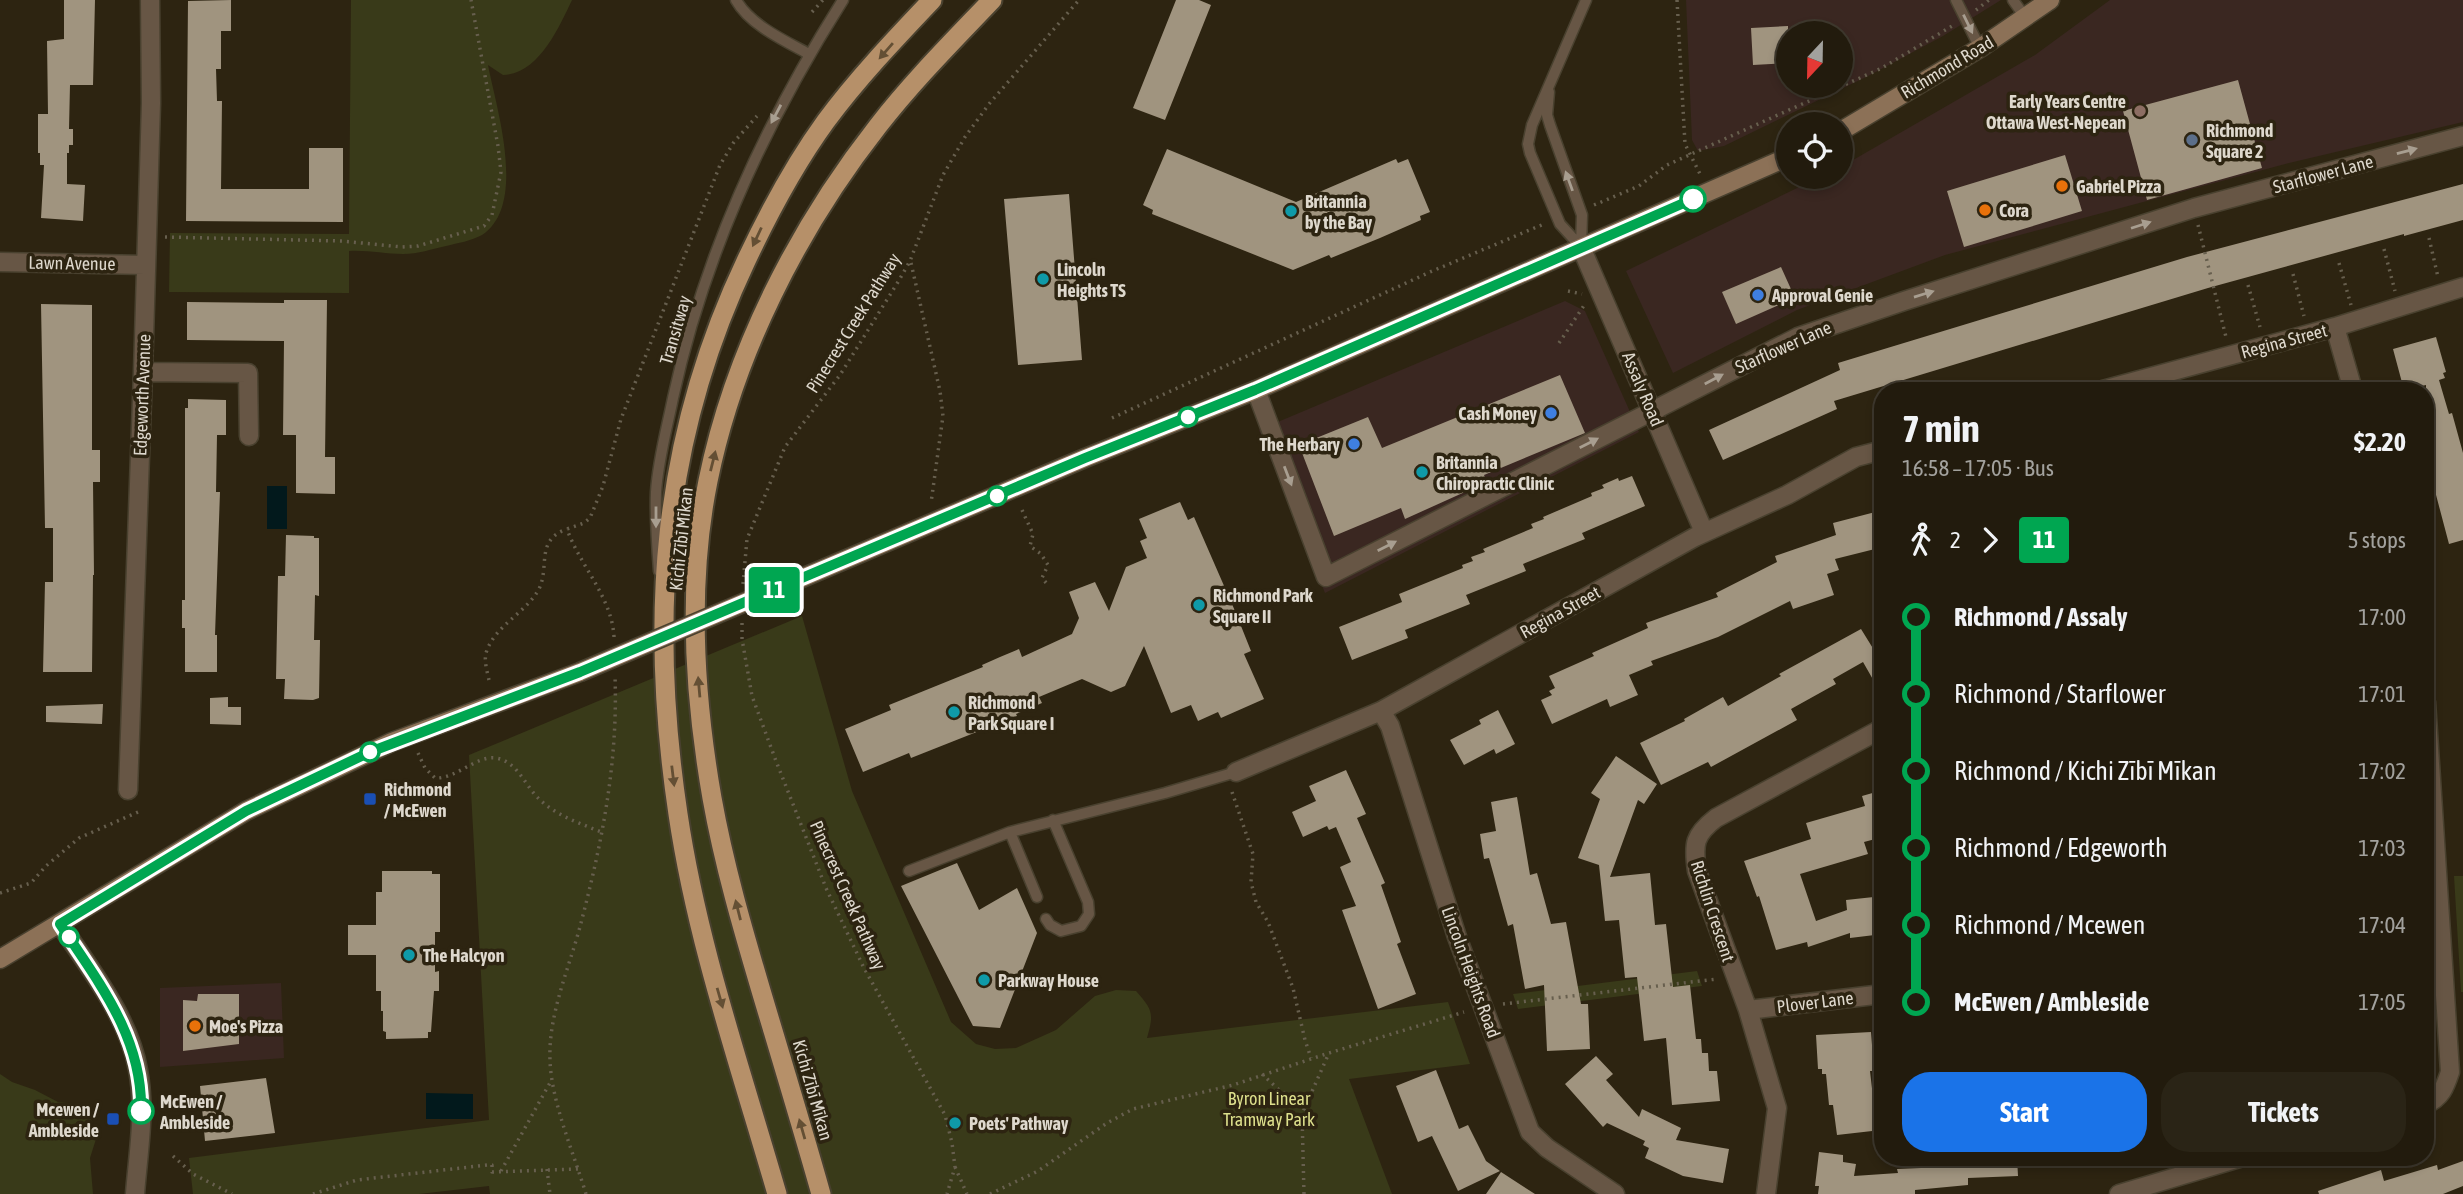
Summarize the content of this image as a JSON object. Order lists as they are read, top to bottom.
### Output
{
  "streets": {
    "highway": ["Kichi Zībī Mīkan"],
    "main road": ["Richmond Road"],
    "street": [
      "Starflower Lane",
      "Lawn Avenue",
      "Regina Street",
      "Assaly Road",
      "Edgeworth Avenue",
      "Richlin Crescent",
      "Lincoln Heights Road",
      "Plover Lane"
    ],
    "lane": ["Transitway"],
    "path": ["Pinecrest Creek Pathway"]
  },
  "crossings": [
    ["Starflower Lane", "Assaly Road"],
    ["Lawn Avenue", "Edgeworth Avenue"],
    ["Transitway", "Kichi Zībī Mīkan"],
    ["Regina Street", "Assaly Road"],
    ["Regina Street", "Lincoln Heights Road"],
    ["Richlin Crescent", "Plover Lane"]
  ],
  "one_way": ["Starflower Lane", "Transitway"],
  "parks": ["Byron Linear Tramway Park"],
  "places": {
    "other": [
      "Early Years Centre Ottawa West-Nepean",
      "Richmond Square 2",
      "Gabriel Pizza",
      "Cora",
      "Britannia by the Bay",
      "Lincoln Heights TS",
      "Approval Genie",
      "Cash Money",
      "The Herbary",
      "Britannia Chiropractic Clinic",
      "Richmond Park Square II",
      "Richmond Park Square I",
      "The Halcyon",
      "Parkway House",
      "Moe's Pizza",
      "McEwen / Ambleside",
      "Poets' Pathway"
    ],
    "transit": ["Richmond / McEwen", "Mcewen / Ambleside"]
  },
  "lines": ["bus line 11"],
  "north": "bottom",
  "page": {
    "on_map": "11",
    "heading": ["7 min", "16:58 – 17:05 · Bus", "$2.20"],
    "legs": ["2", "11", "5 stops"],
    "list": [
      {
        "name": "Richmond / Assaly",
        "value": "17:00"
      },
      {
        "name": "Richmond / Starflower",
        "value": "17:01"
      },
      {
        "name": "Richmond / Kichi Zībī Mīkan",
        "value": "17:02"
      },
      {
        "name": "Richmond / Edgeworth",
        "value": "17:03"
      },
      {
        "name": "Richmond / Mcewen",
        "value": "17:04"
      },
      {
        "name": "McEwen / Ambleside",
        "value": "17:05"
      }
    ],
    "buttons": ["Start", "Tickets"]
  }
}
